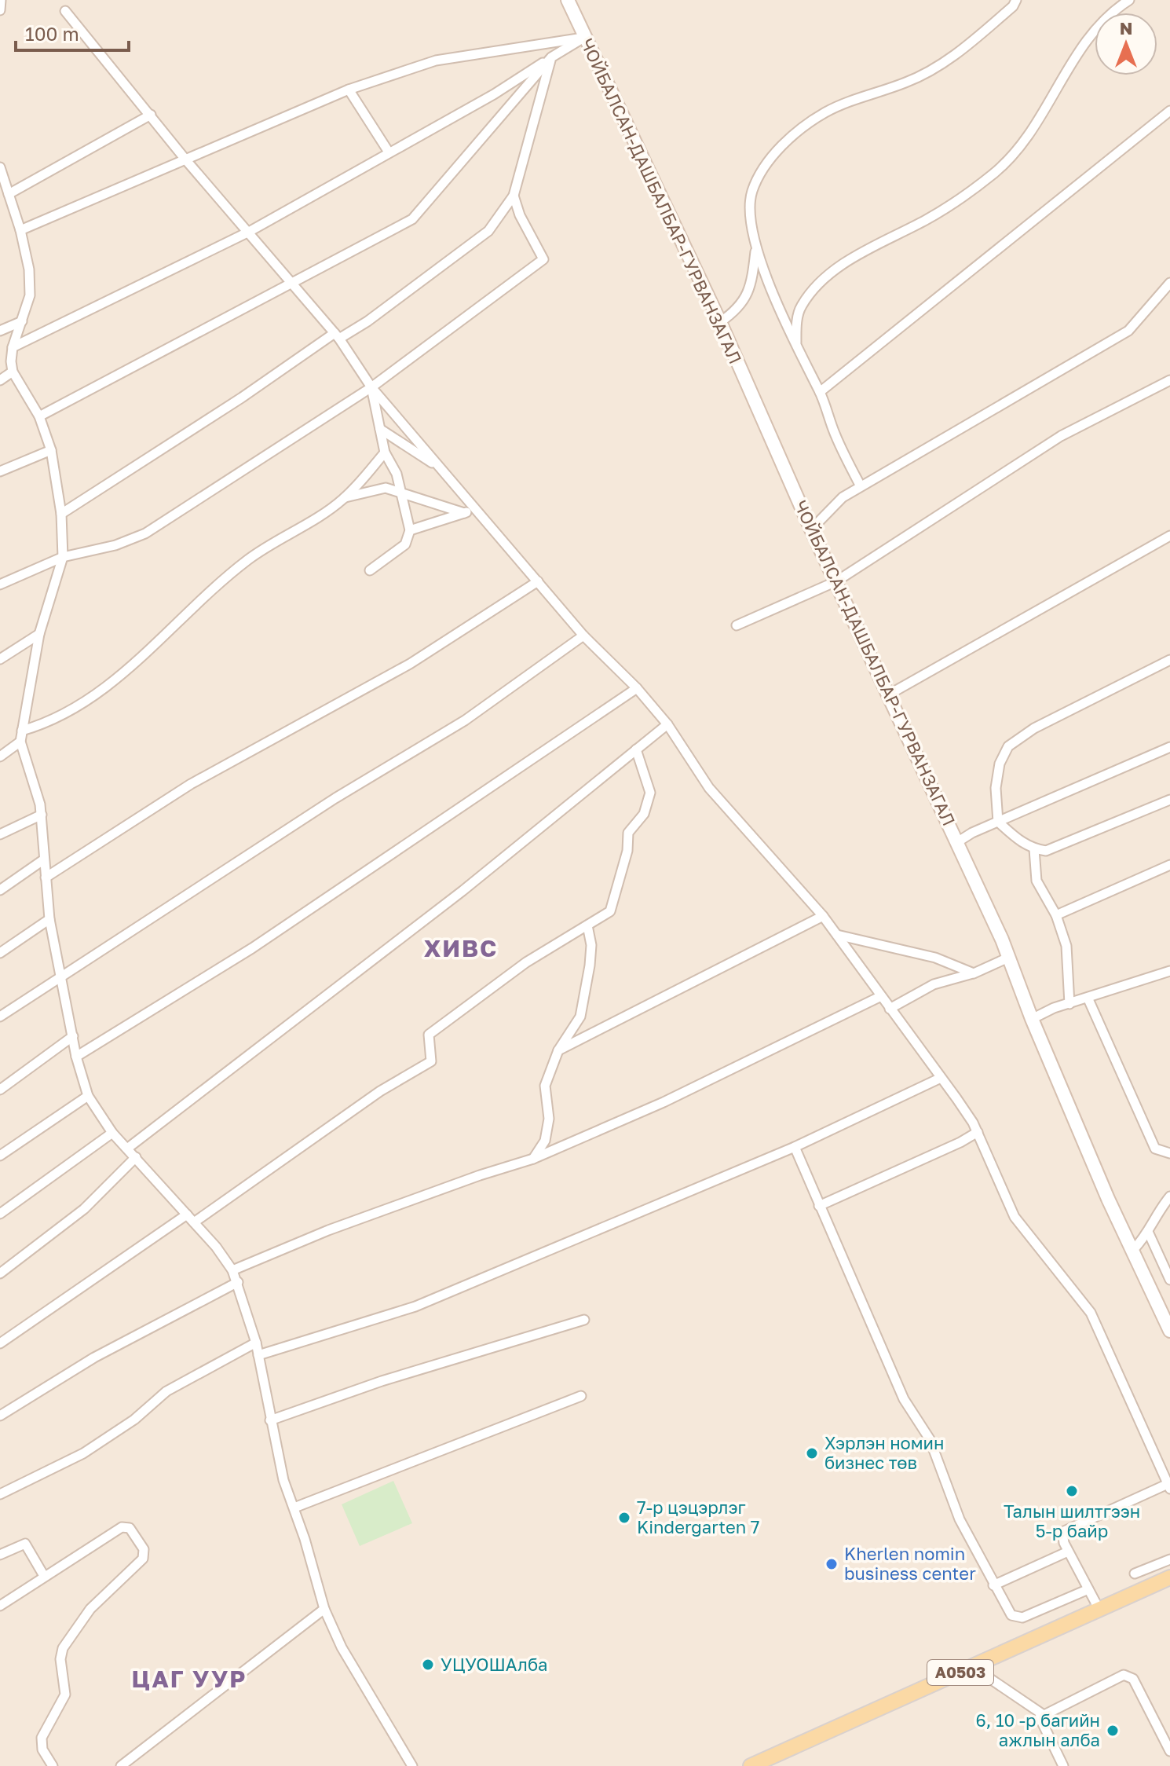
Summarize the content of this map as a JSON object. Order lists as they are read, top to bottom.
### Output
{
  "streets": {
    "main road": ["A0503"],
    "street": ["ЧОЙБАЛСАН-ДАШБАЛБАР-ГУРВАНЗАГАЛ"]
  },
  "districts": ["ХИВС", "ЦАГ УУР"],
  "places": [
    "Хэрлэн номин бизнес төв",
    "Талын шилтгээн 5-р байр",
    "7-р цэцэрлэг Kindergarten 7",
    "Kherlen nomin business center",
    "УЦУОШАлба",
    "6, 10 -р багийн ажлын алба"
  ],
  "scale_bar": "100 m",
  "north": "top"
}
